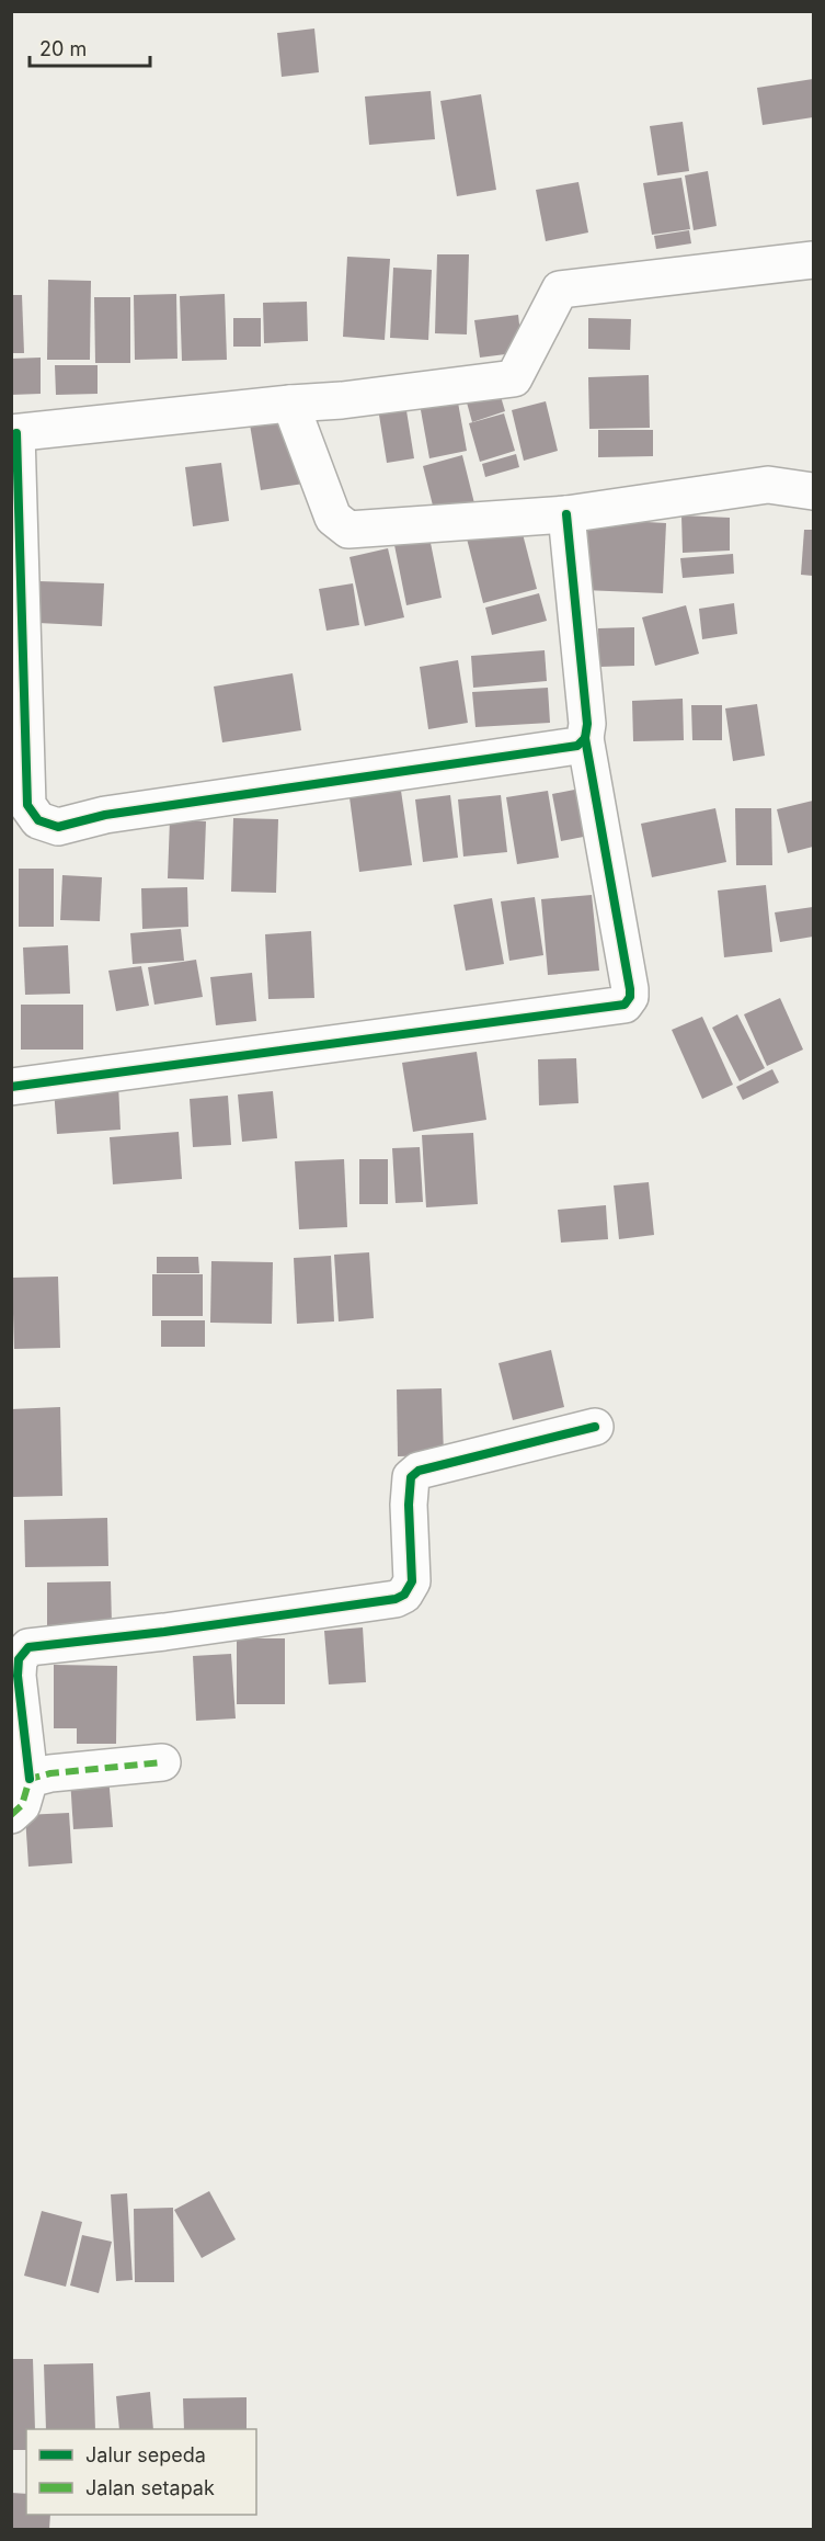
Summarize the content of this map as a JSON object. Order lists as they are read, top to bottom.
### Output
{
  "legend": ["Jalur sepeda", "Jalan setapak"],
  "scale_bar": "20 m"
}
